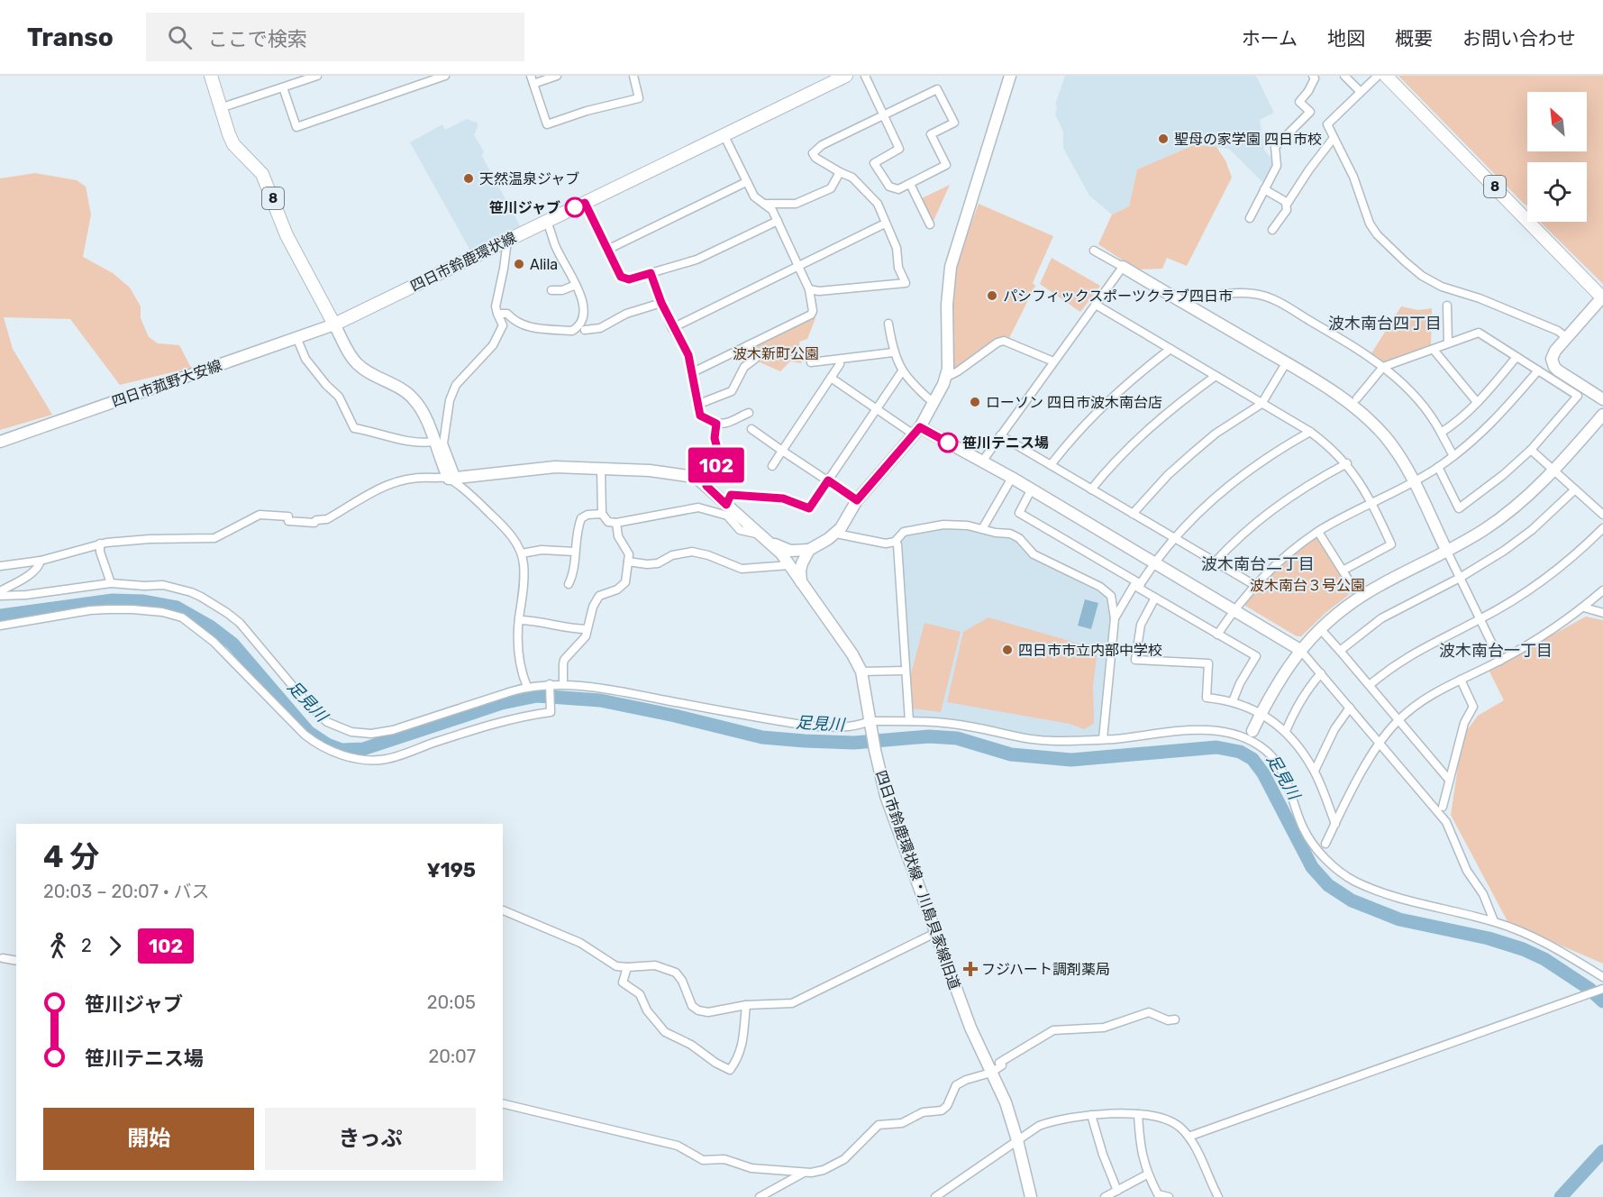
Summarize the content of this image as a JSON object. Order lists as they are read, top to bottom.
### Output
{
  "streets": {
    "main road": ["8", "四日市鈴鹿環状線"],
    "street": ["四日市菰野大安線", "四日市鈴鹿環状線・川島貝家線旧道"]
  },
  "crossings": [
    ["8", "四日市鈴鹿環状線"],
    ["8", "四日市菰野大安線"],
    ["四日市鈴鹿環状線", "四日市菰野大安線"]
  ],
  "districts": ["波木南台四丁目", "波木南台二丁目", "波木南台一丁目"],
  "water": ["足見川"],
  "parks": ["波木新町公園", "波木南台３号公園"],
  "places": {
    "other": [
      "聖母の家学園 四日市校",
      "天然温泉ジャブ",
      "笹川ジャブ",
      "Alila",
      "パシフィックスポーツクラブ四日市",
      "ローソン 四日市波木南台店",
      "笹川テニス場",
      "四日市市立内部中学校"
    ],
    "health": ["フジハート調剤薬局"]
  },
  "lines": ["bus line 102"],
  "north": "top left",
  "page": {
    "header": "Transo",
    "search": "ここで検索",
    "nav": [
      "ホーム",
      "地図",
      "概要",
      "お問い合わせ"
    ],
    "on_map": "102",
    "heading": ["4 分", "20:03 – 20:07 · バス", "¥195"],
    "legs": ["2", "102"],
    "list": [
      {
        "name": "笹川ジャブ",
        "value": "20:05"
      },
      {
        "name": "笹川テニス場",
        "value": "20:07"
      }
    ],
    "buttons": ["開始", "きっぷ"]
  }
}
